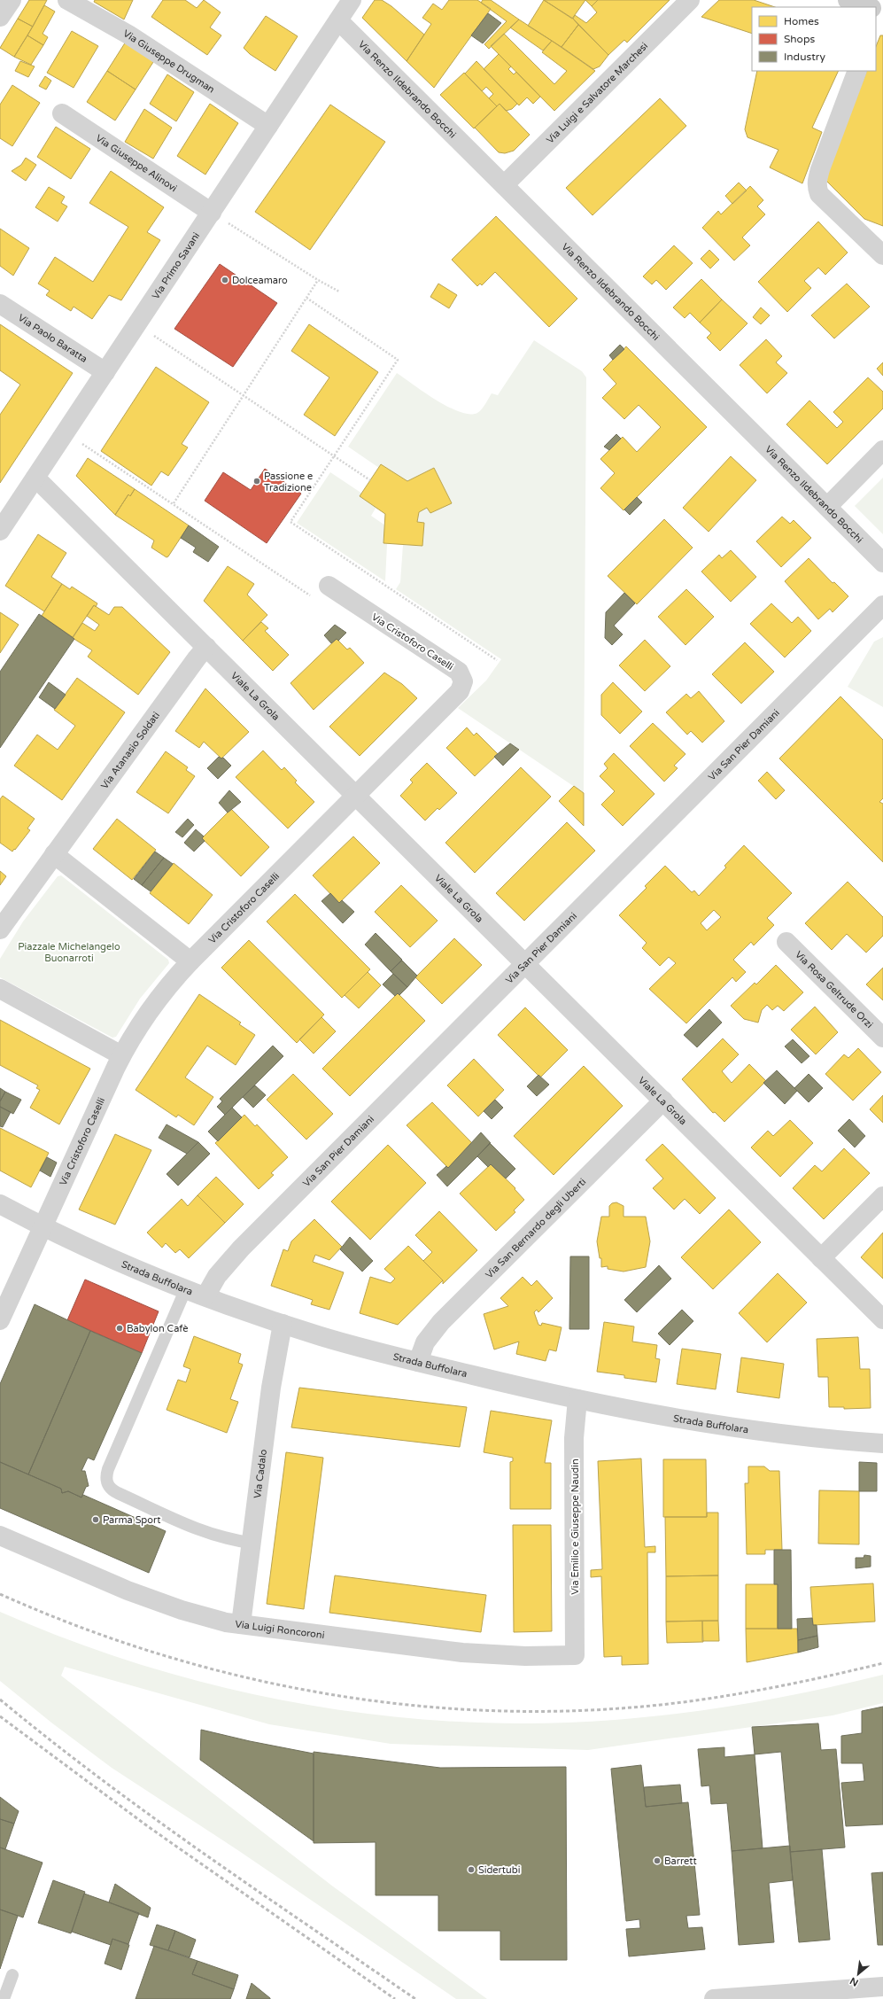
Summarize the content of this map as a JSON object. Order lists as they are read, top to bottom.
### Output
{
  "streets": {
    "street": [
      "Via Giuseppe Drugman",
      "Via Renzo Ildebrando Bocchi",
      "Via Luigi e Salvatore Marchesi",
      "Via Giuseppe Alinovi",
      "Via Primo Savani",
      "Via Paolo Baratta",
      "Via Cristoforo Caselli",
      "Viale La Grola",
      "Via San Pier Damiani",
      "Via Atanasio Soldati",
      "Via Rosa Geltrude Orzi",
      "Via San Bernardo degli Uberti",
      "Strada Buffolara",
      "Via Cadalo",
      "Via Emilio e Giuseppe Naudin",
      "Via Luigi Roncoroni"
    ]
  },
  "crossings": [
    ["Via Giuseppe Drugman", "Via Primo Savani"],
    ["Via Renzo Ildebrando Bocchi", "Via Luigi e Salvatore Marchesi"],
    ["Via Renzo Ildebrando Bocchi", "Via Primo Savani"],
    ["Via Giuseppe Alinovi", "Via Primo Savani"],
    ["Via Primo Savani", "Via Paolo Baratta"],
    ["Via Primo Savani", "Viale La Grola"],
    ["Via Cristoforo Caselli", "Viale La Grola"],
    ["Via Cristoforo Caselli", "Strada Buffolara"],
    ["Viale La Grola", "Via San Pier Damiani"],
    ["Viale La Grola", "Via Atanasio Soldati"],
    ["Viale La Grola", "Via San Bernardo degli Uberti"],
    ["Via San Pier Damiani", "Strada Buffolara"],
    ["Via San Bernardo degli Uberti", "Strada Buffolara"],
    ["Strada Buffolara", "Via Cadalo"],
    ["Strada Buffolara", "Via Emilio e Giuseppe Naudin"],
    ["Via Cadalo", "Via Luigi Roncoroni"],
    ["Via Emilio e Giuseppe Naudin", "Via Luigi Roncoroni"]
  ],
  "parks": ["Piazzale Michelangelo Buonarroti"],
  "places": [
    "Dolceamaro",
    "Passione e Tradizione",
    "Babylon Cafè",
    "Parma Sport",
    "Barrett",
    "Sidertubi"
  ],
  "legend": ["Homes", "Shops", "Industry"],
  "north": "bottom left"
}
